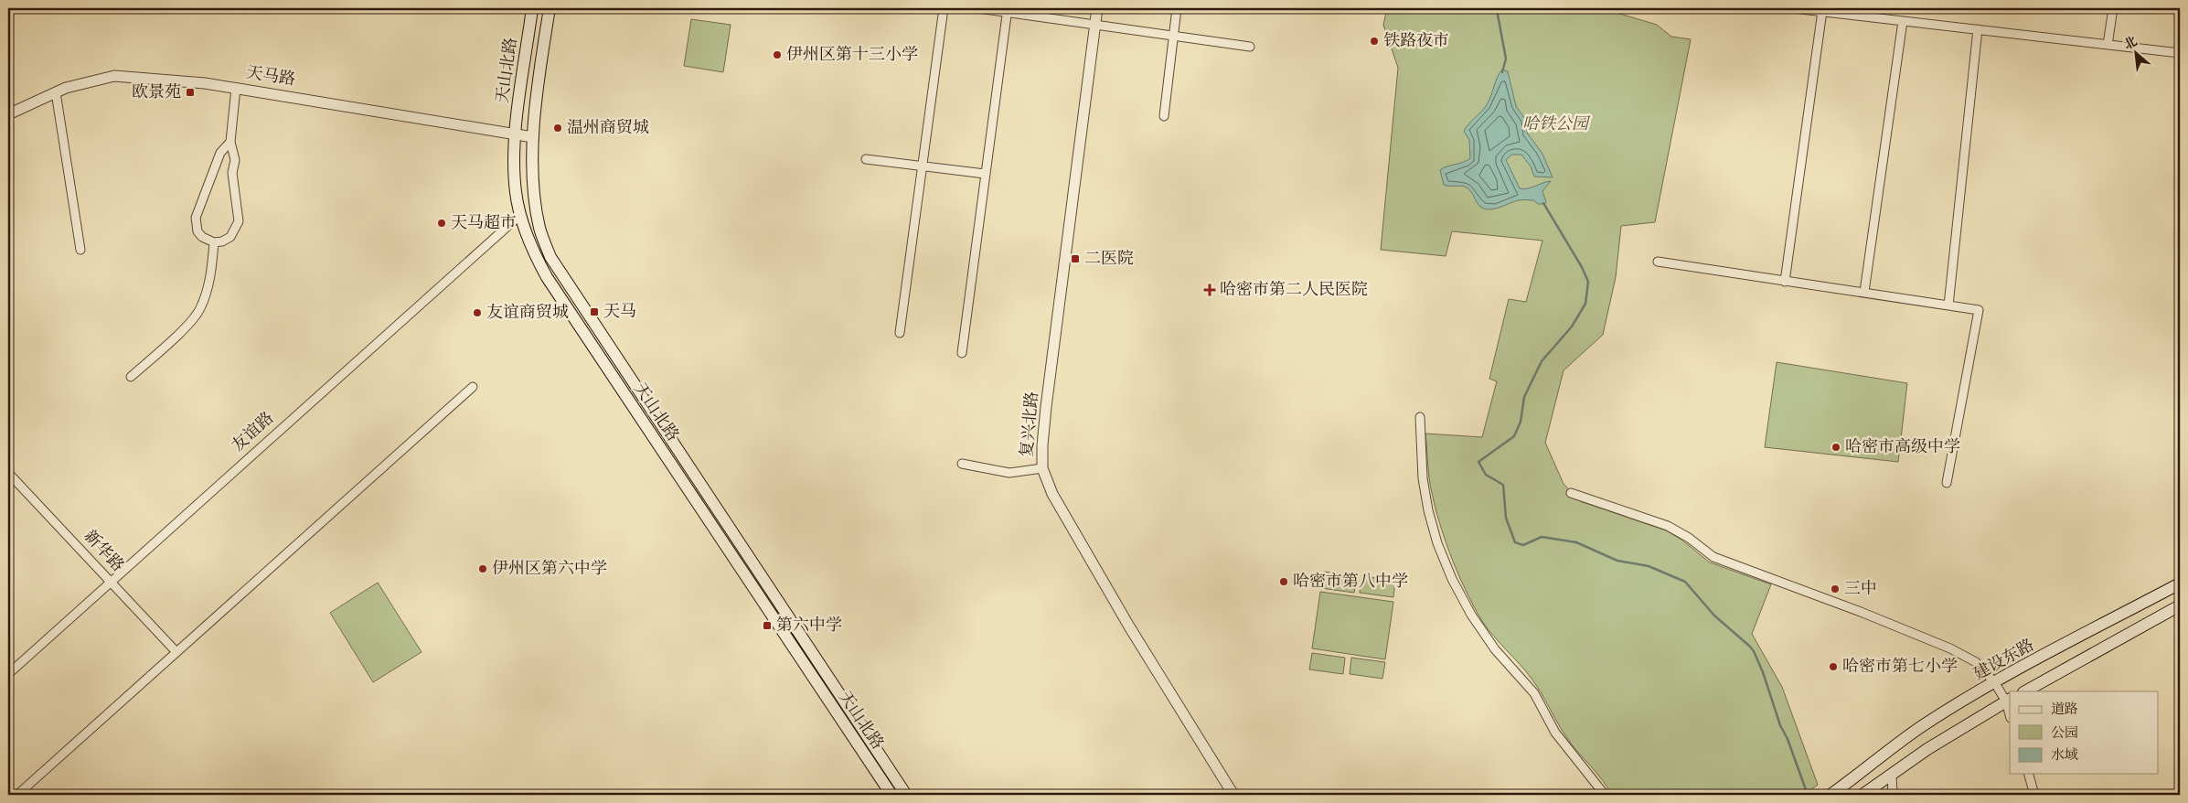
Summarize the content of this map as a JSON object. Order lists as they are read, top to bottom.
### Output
{
  "streets": {
    "main road": ["天山北路", "建设东路"],
    "street": [
      "天马路",
      "复兴北路",
      "友谊路",
      "新华路"
    ]
  },
  "crossings": [
    ["天山北路", "天马路"],
    ["天山北路", "友谊路"],
    ["友谊路", "新华路"]
  ],
  "parks": ["哈铁公园"],
  "places": {
    "other": [
      "铁路夜市",
      "伊州区第十三小学",
      "温州商贸城",
      "天马超市",
      "友谊商贸城",
      "哈密市高级中学",
      "伊州区第六中学",
      "哈密市第八中学",
      "三中",
      "哈密市第七小学"
    ],
    "transit": [
      "欧景苑",
      "二医院",
      "天马",
      "第六中学"
    ],
    "health": ["哈密市第二人民医院"]
  },
  "legend": ["道路", "公园", "水域"],
  "north": "top left"
}
